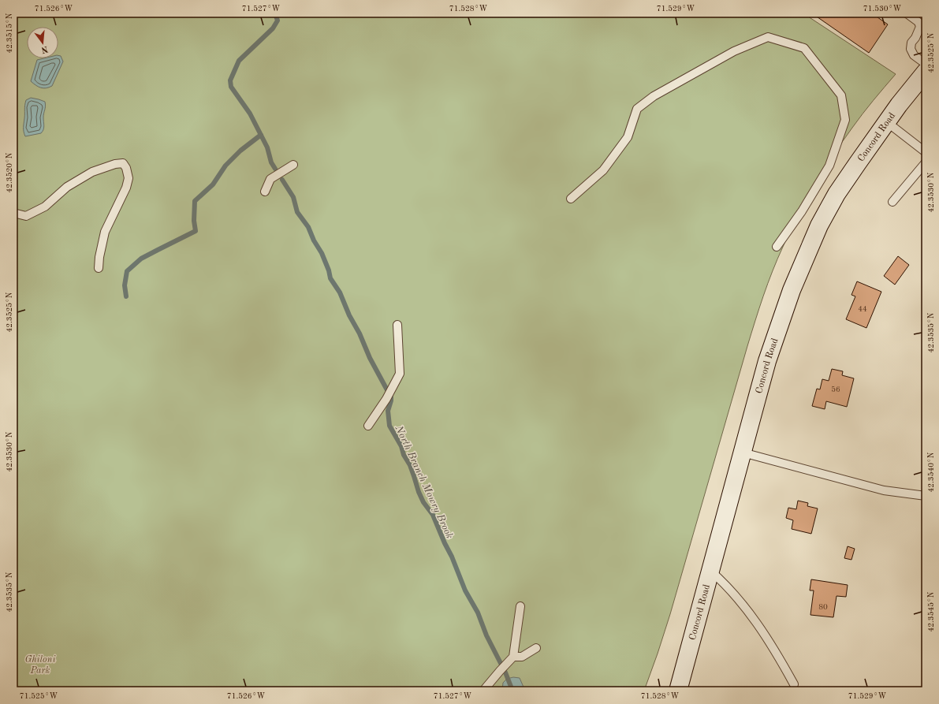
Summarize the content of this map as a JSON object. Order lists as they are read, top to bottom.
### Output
{
  "streets": {
    "street": ["Concord Road"]
  },
  "water": ["North Branch Mowry Brook"],
  "parks": ["Ghiloni Park"],
  "house_numbers": ["44", "56", "80"],
  "north": "bottom",
  "coordinates": [
    "71.526°W",
    "71.527°W",
    "71.528°W",
    "71.529°W",
    "71.530°W",
    "42.3515°N",
    "42.3525°N",
    "42.3520°N",
    "42.3530°N",
    "42.3535°N",
    "42.3540°N",
    "42.3545°N",
    "71.525°W"
  ]
}
